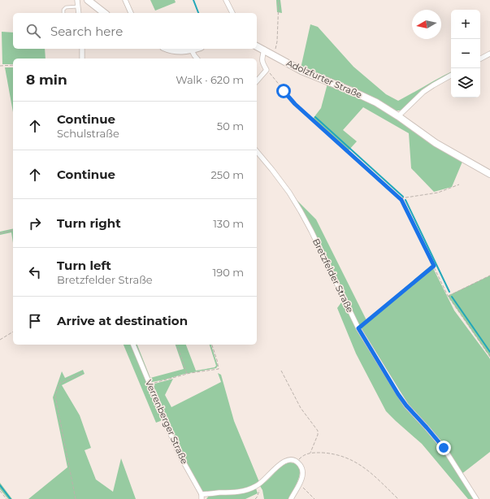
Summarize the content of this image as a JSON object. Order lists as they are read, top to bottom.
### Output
{
  "streets": {
    "main road": ["Adolzfurter Straße"],
    "street": ["Bretzfelder Straße", "Verrenberger Straße"]
  },
  "north": "left",
  "page": {
    "map_buttons": ["+", "−"],
    "search": "Search here",
    "heading": ["8 min", "Walk · 620 m"],
    "list": [
      ["Continue", "Schulstraße", "50 m"],
      ["Continue", "250 m"],
      ["Turn right", "130 m"],
      ["Turn left", "Bretzfelder Straße", "190 m"],
      "Arrive at destination"
    ]
  }
}
